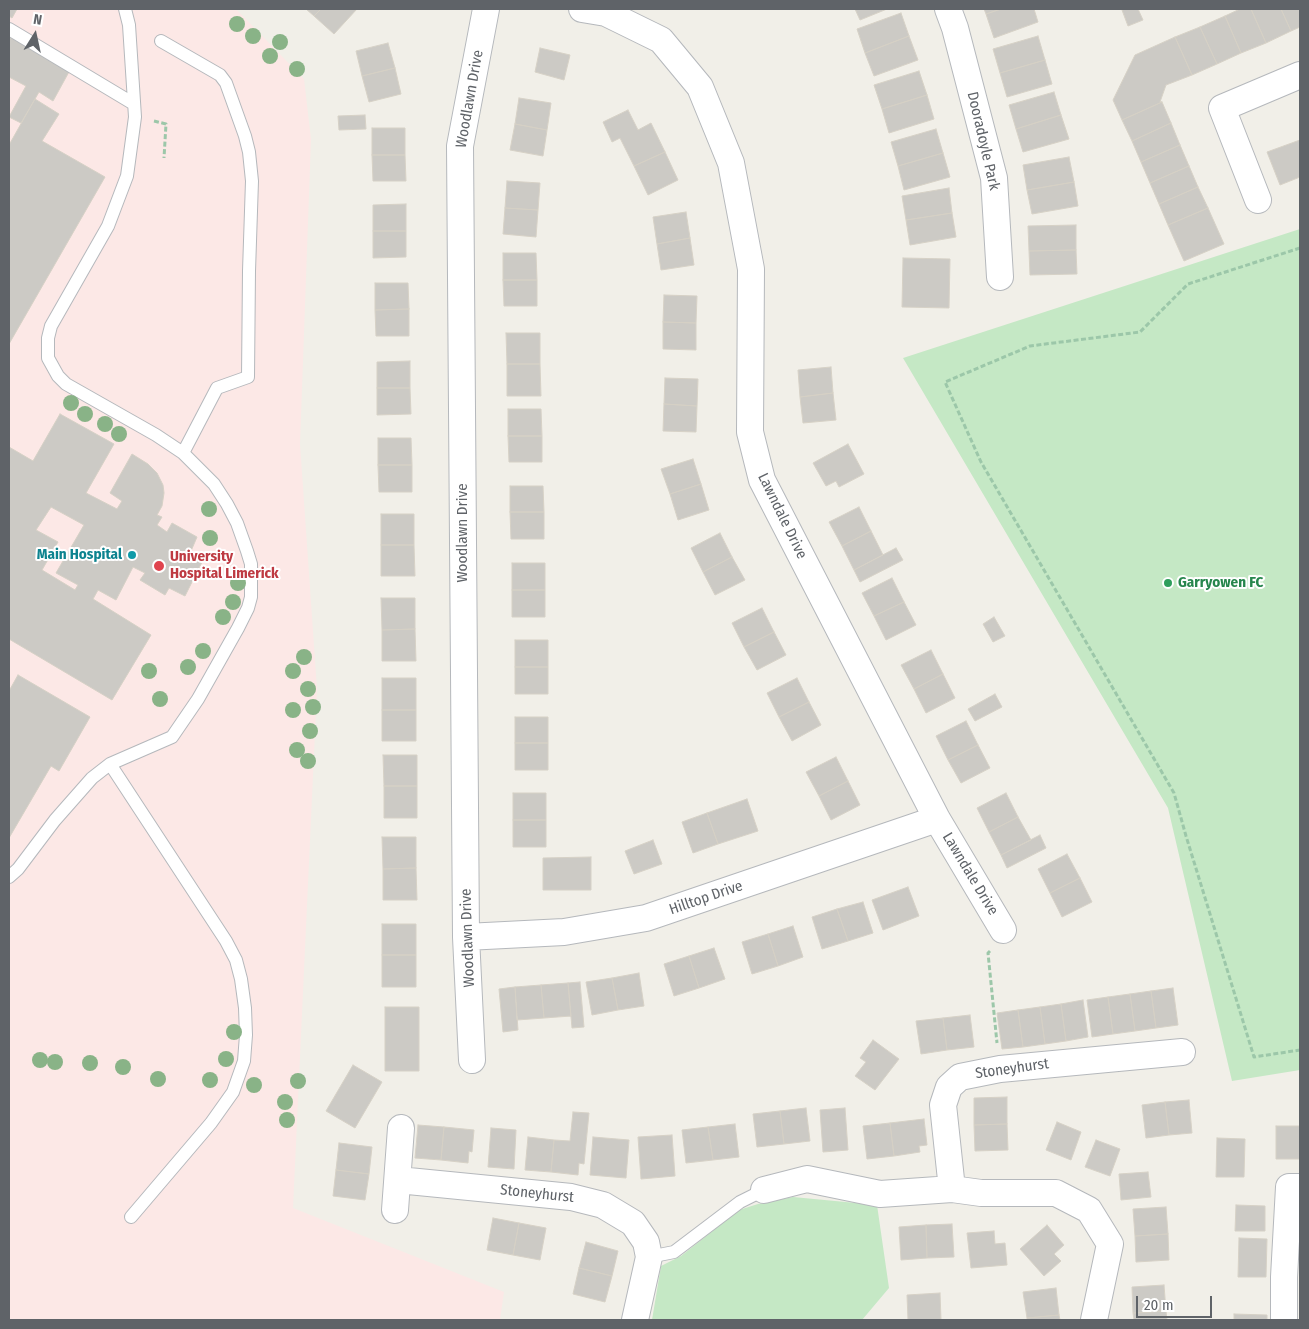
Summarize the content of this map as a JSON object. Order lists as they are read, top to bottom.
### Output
{
  "streets": {
    "street": [
      "Woodlawn Drive",
      "Dooradoyle Park",
      "Lawndale Drive",
      "Hilltop Drive",
      "Stoneyhurst"
    ]
  },
  "crossings": [
    ["Woodlawn Drive", "Hilltop Drive"],
    ["Lawndale Drive", "Hilltop Drive"]
  ],
  "places": ["Main Hospital", "University Hospital Limerick", "Garryowen FC"],
  "scale_bar": "20 m",
  "north": "top"
}
